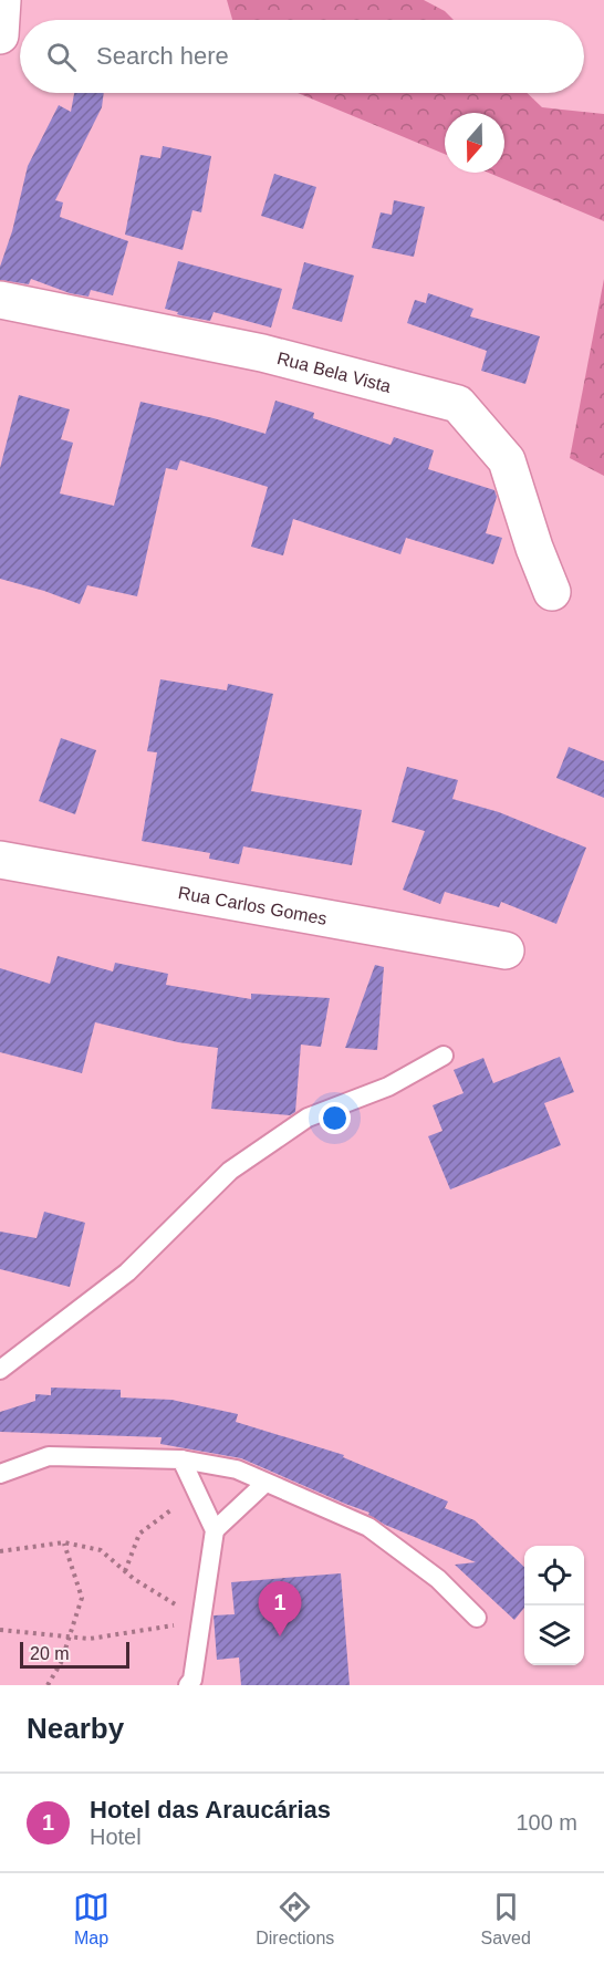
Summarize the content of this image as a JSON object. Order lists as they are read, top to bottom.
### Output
{
  "streets": {
    "street": ["Rua Bela Vista", "Rua Carlos Gomes"]
  },
  "scale_bar": "20 m",
  "north": "bottom",
  "page": {
    "search": "Search here",
    "pins": "1",
    "scale": "20 m",
    "heading": "Nearby",
    "list": [
      {
        "mark": "1",
        "name": "Hotel das Araucárias",
        "note": "Hotel",
        "value": "100 m"
      }
    ],
    "nav": ["Map", "Directions", "Saved"]
  }
}
